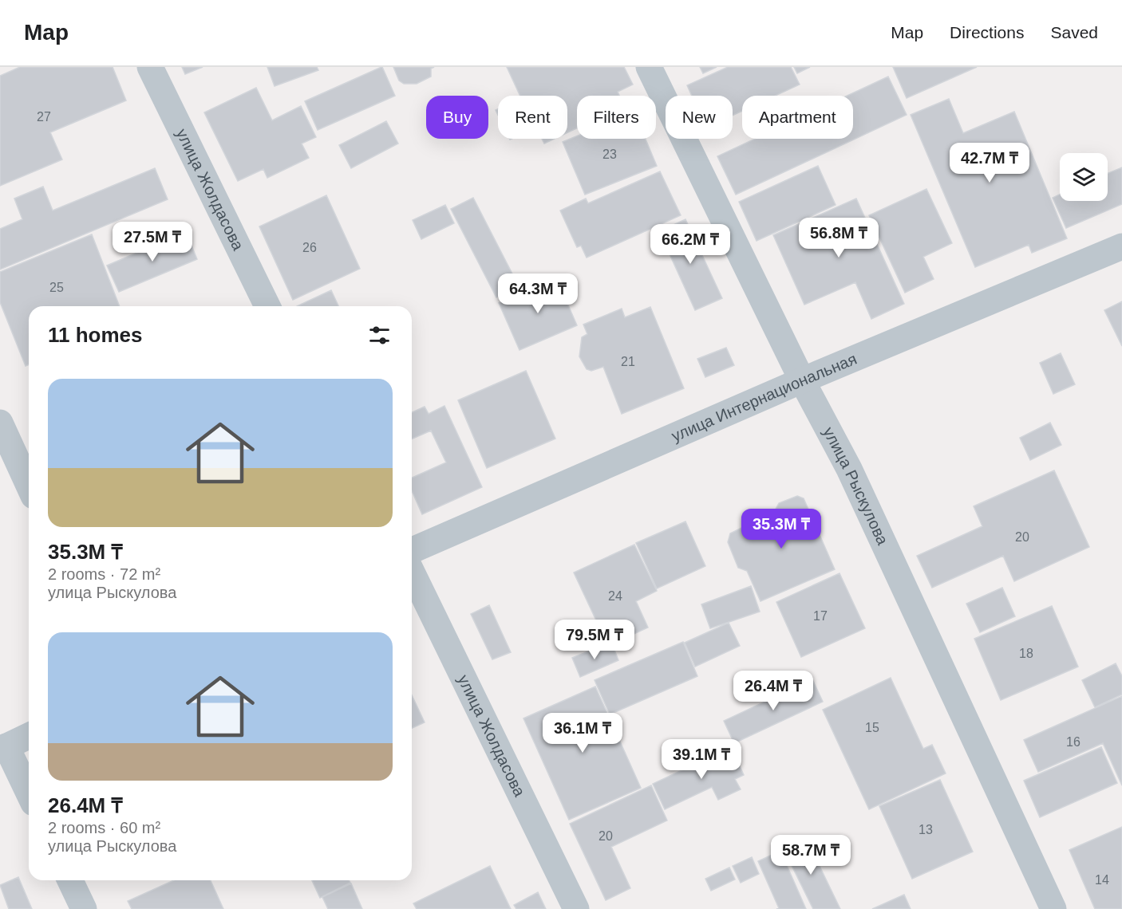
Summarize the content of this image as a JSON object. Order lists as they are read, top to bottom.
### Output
{
  "streets": {
    "street": ["улица Жолдасова", "улица Интернациональная", "улица Рыскулова"]
  },
  "crossings": [
    ["улица Интернациональная", "улица Рыскулова"]
  ],
  "house_numbers": [
    "27",
    "23",
    "26",
    "25",
    "21",
    "20",
    "24",
    "17",
    "18",
    "15",
    "16",
    "13",
    "20",
    "14"
  ],
  "page": {
    "header": "Map",
    "nav": ["Map", "Directions", "Saved"],
    "chip": [
      "Buy",
      "Rent",
      "Filters",
      "New",
      "Apartment"
    ],
    "price": [
      "42.7M ₸",
      "56.8M ₸",
      "27.5M ₸",
      "66.2M ₸",
      "64.3M ₸",
      "35.3M ₸",
      "79.5M ₸",
      "26.4M ₸",
      "36.1M ₸",
      "39.1M ₸",
      "58.7M ₸"
    ],
    "heading": "11 homes",
    "list": [
      {
        "name": "35.3M ₸",
        "note": "2 rooms · 72 m² · улица Рыскулова"
      },
      {
        "name": "26.4M ₸",
        "note": "2 rooms · 60 m² · улица Рыскулова"
      }
    ]
  }
}
